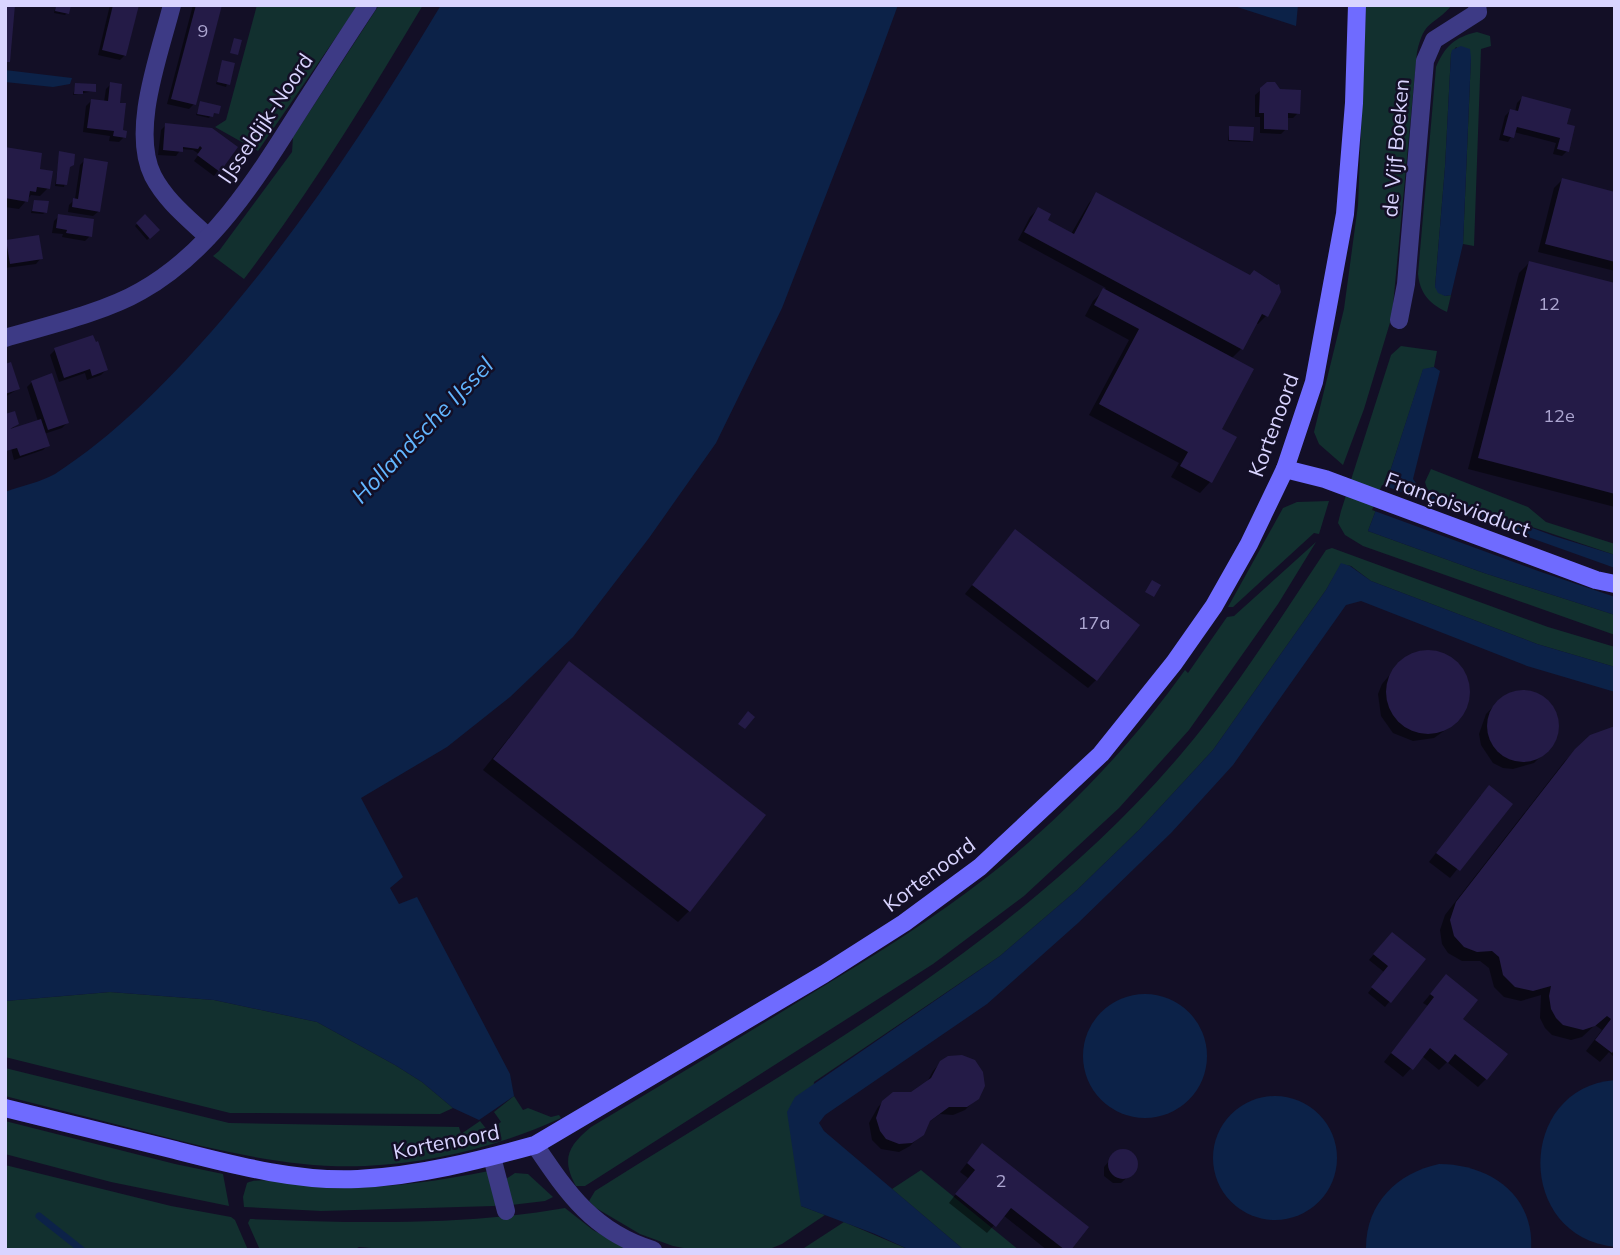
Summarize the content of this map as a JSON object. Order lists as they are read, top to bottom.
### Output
{
  "streets": {
    "street": [
      "IJsseldijk-Noord",
      "de Vijf Boeken",
      "Kortenoord",
      "Françoisviaduct"
    ]
  },
  "crossings": [
    ["Kortenoord", "Françoisviaduct"]
  ],
  "water": ["Hollandsche IJssel"],
  "house_numbers": [
    "9",
    "12",
    "12e",
    "17a",
    "2"
  ]
}
